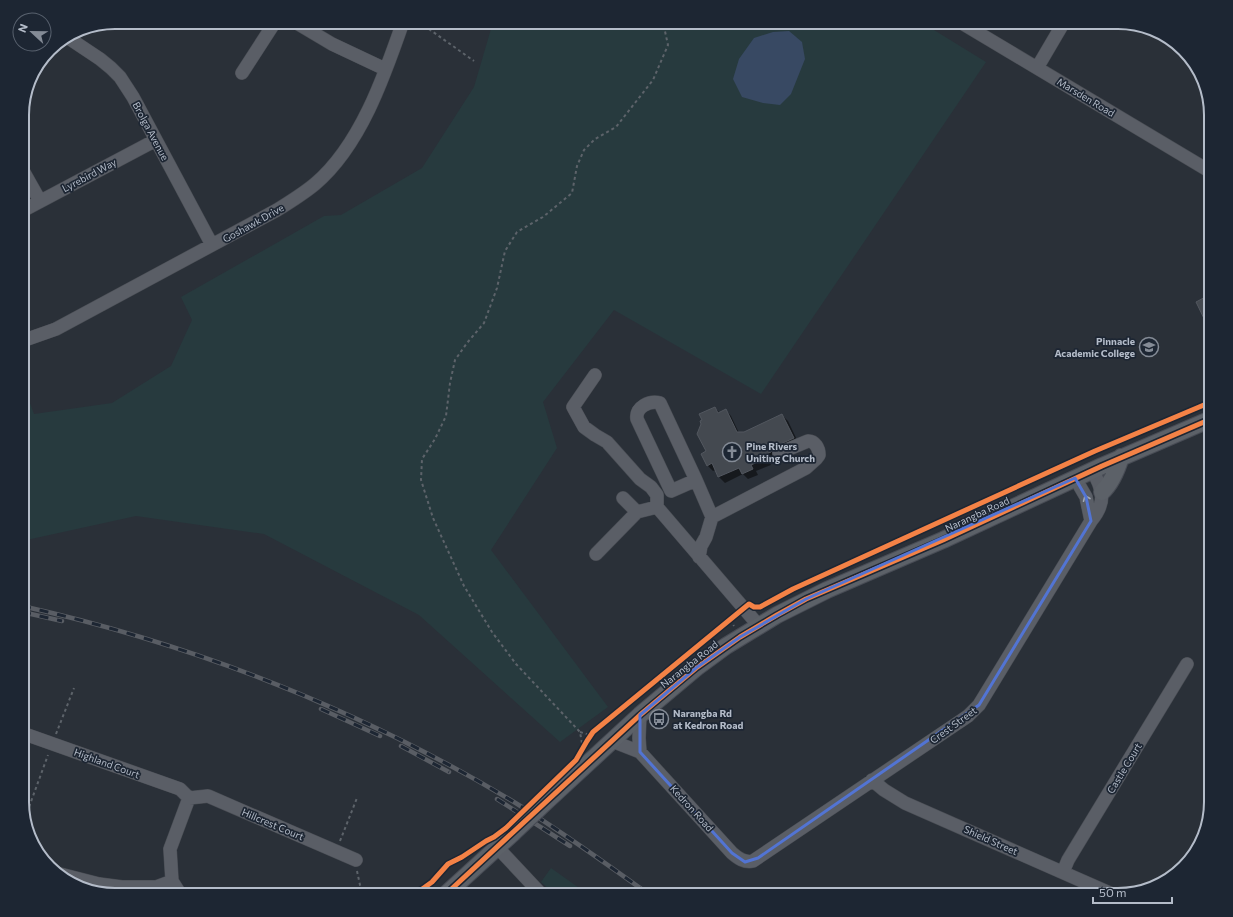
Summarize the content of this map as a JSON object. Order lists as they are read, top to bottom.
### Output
{
  "streets": {
    "main road": ["Narangba Road"],
    "street": [
      "Marsden Road",
      "Brolga Avenue",
      "Lyrebird Way",
      "Goshawk Drive",
      "Crest Street",
      "Highland Court",
      "Castle Court",
      "Kedron Road",
      "Hillcrest Court",
      "Shield Street"
    ]
  },
  "crossings": [
    ["Brolga Avenue", "Lyrebird Way"],
    ["Brolga Avenue", "Goshawk Drive"],
    ["Narangba Road", "Kedron Road"],
    ["Crest Street", "Kedron Road"],
    ["Crest Street", "Shield Street"],
    ["Highland Court", "Hillcrest Court"],
    ["Castle Court", "Shield Street"]
  ],
  "places": {
    "school or university": ["Pinnacle Academic College"],
    "church": ["Pine Rivers Uniting Church"],
    "bus stop": ["Narangba Rd at Kedron Road"]
  },
  "scale_bar": "50 m",
  "north": "left"
}
